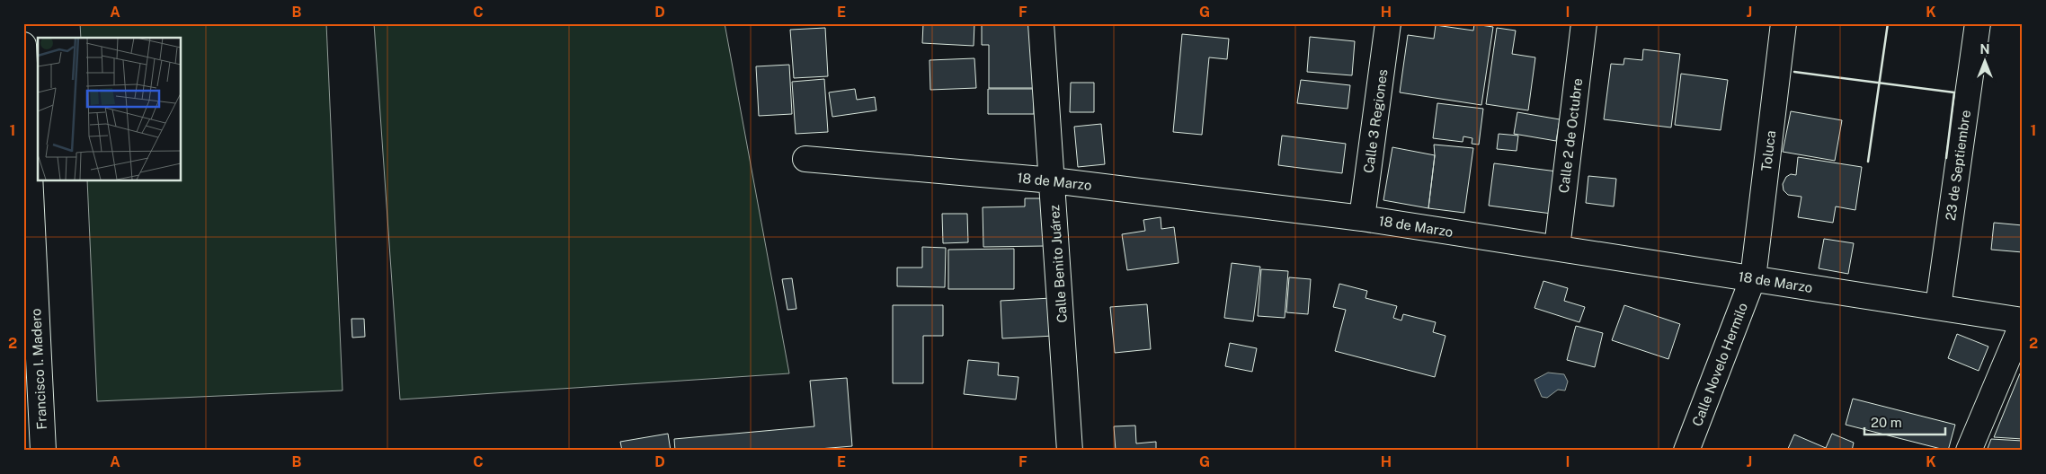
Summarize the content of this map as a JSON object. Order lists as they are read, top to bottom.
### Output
{
  "streets": {
    "street": [
      "Calle 3 Regiones",
      "Calle 2 de Octubre",
      "Toluca",
      "23 de Septiembre",
      "18 de Marzo",
      "Calle Benito Juárez",
      "Calle Novelo Hermilo",
      "Francisco I. Madero"
    ]
  },
  "crossings": [
    ["Calle 3 Regiones", "18 de Marzo"],
    ["Calle 2 de Octubre", "18 de Marzo"],
    ["Toluca", "18 de Marzo"],
    ["Toluca", "Calle Novelo Hermilo"],
    ["23 de Septiembre", "18 de Marzo"],
    ["18 de Marzo", "Calle Benito Juárez"],
    ["18 de Marzo", "Calle Novelo Hermilo"]
  ],
  "scale_bar": "20 m",
  "north": "top",
  "grid": {
    "columns": [
      "A",
      "B",
      "C",
      "D",
      "E",
      "F",
      "G",
      "H",
      "I",
      "J",
      "K"
    ],
    "rows": ["1", "2"]
  }
}
